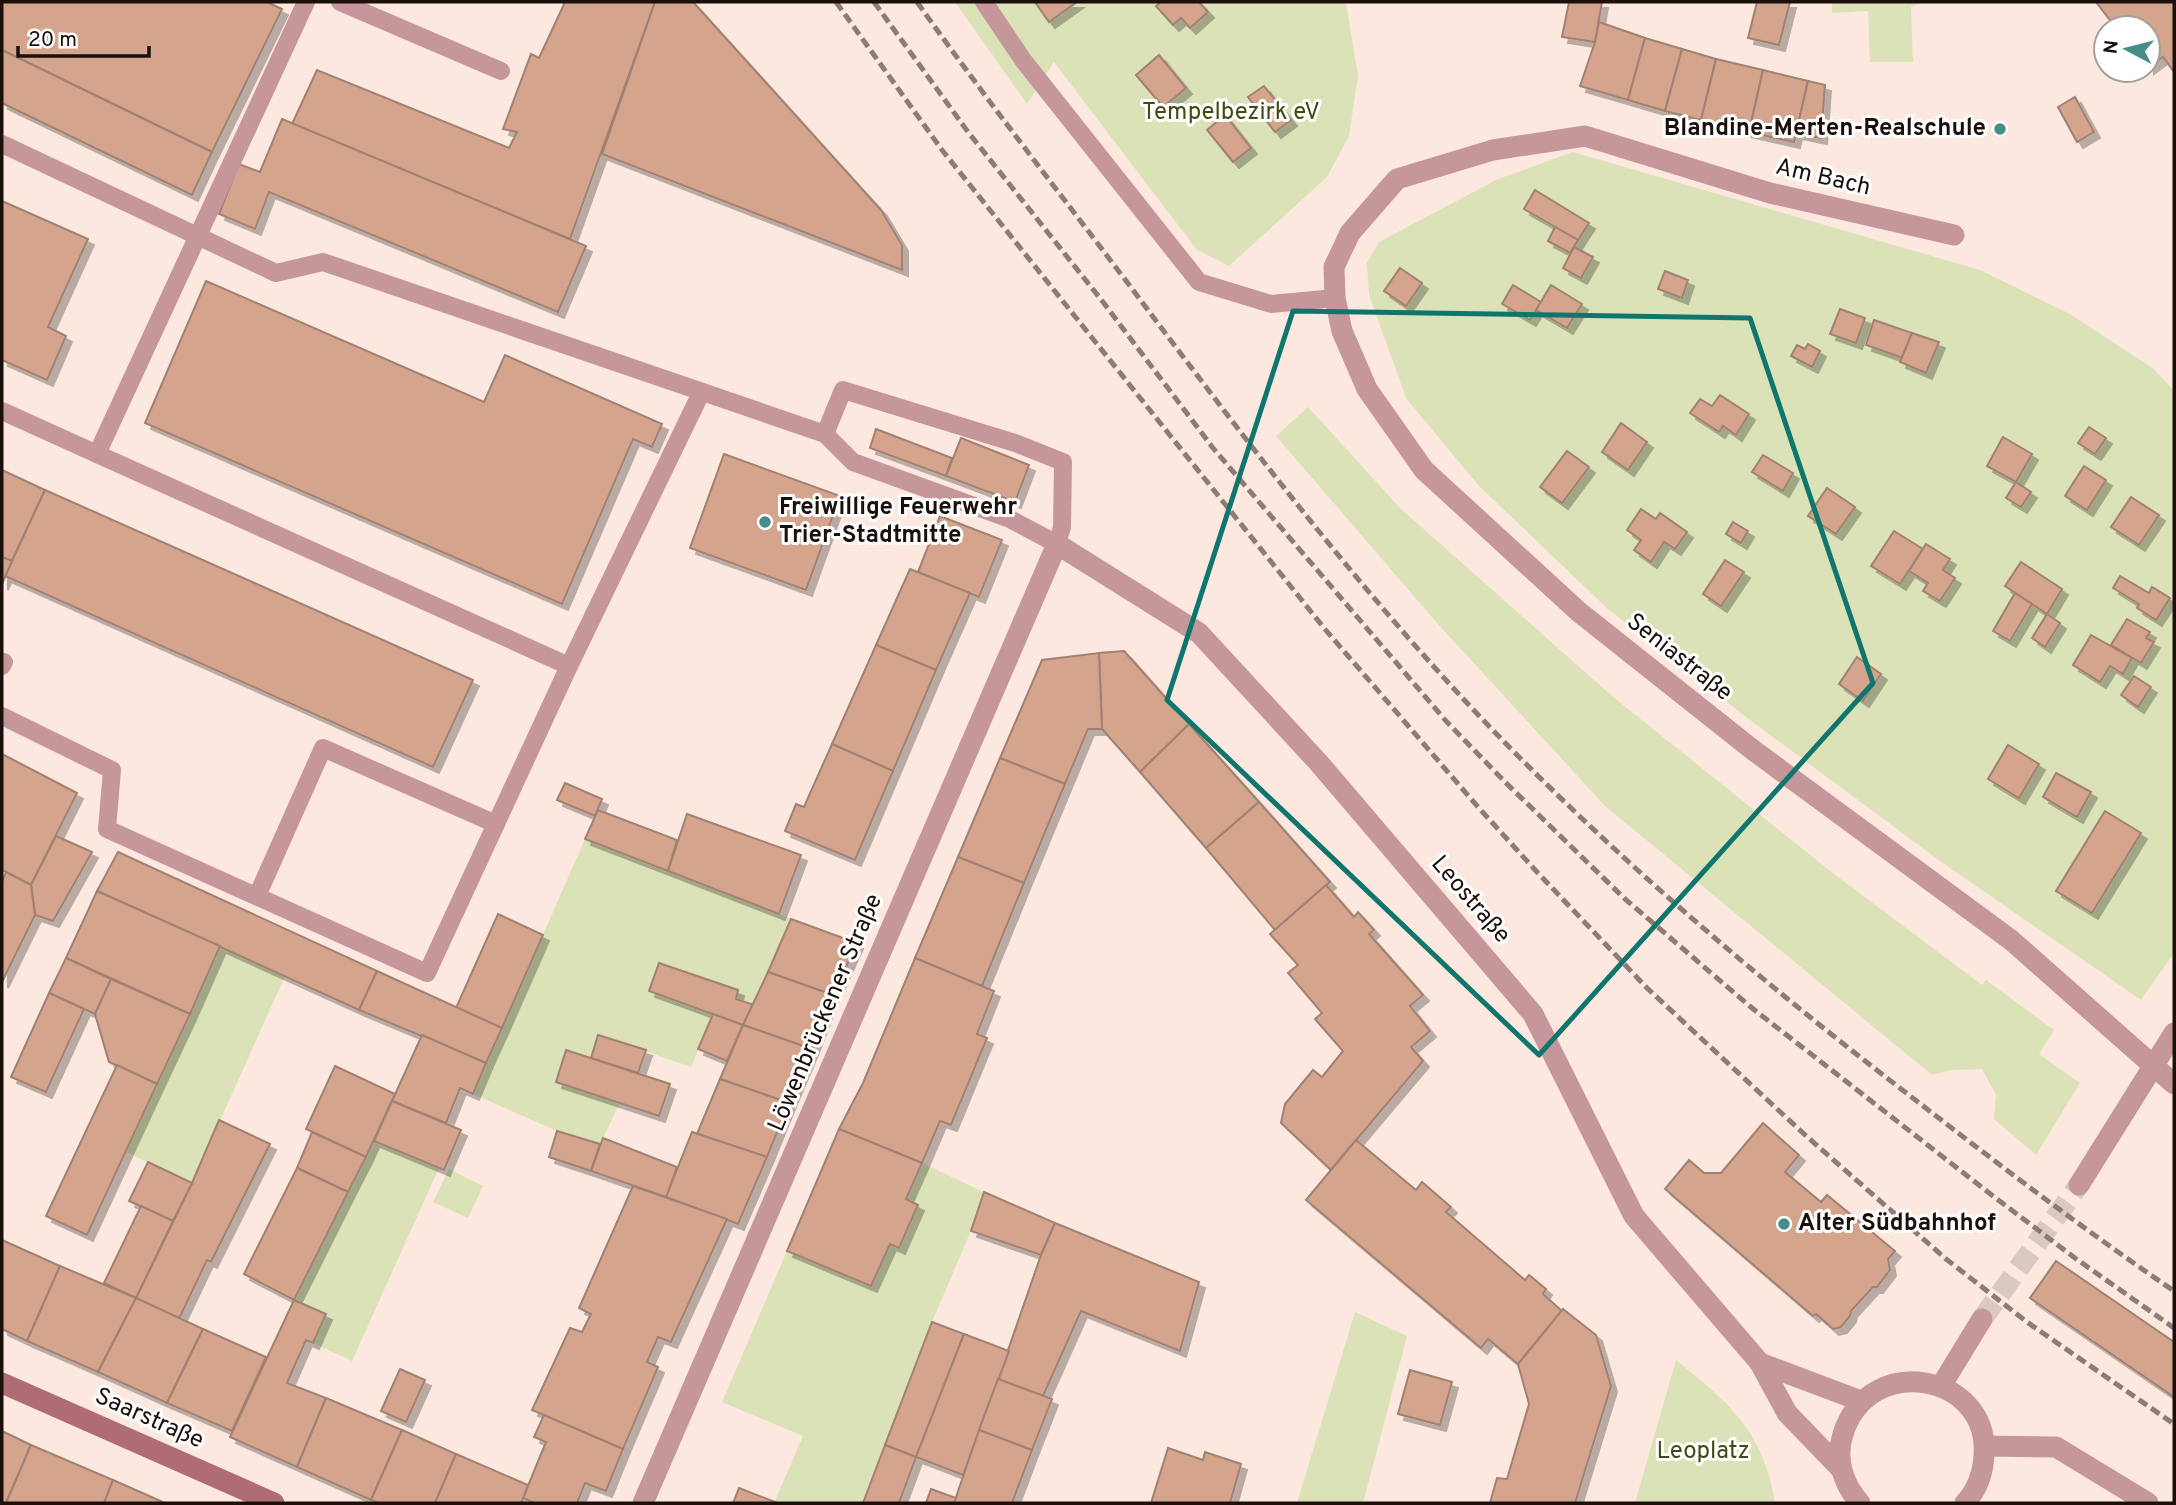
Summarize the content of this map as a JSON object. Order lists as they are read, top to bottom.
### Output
{
  "streets": {
    "main road": ["Saarstraße"],
    "street": [
      "Am Bach",
      "Seniastraße",
      "Leostraße",
      "Löwenbrückener Straße"
    ]
  },
  "crossings": [
    ["Am Bach", "Seniastraße"],
    ["Leostraße", "Löwenbrückener Straße"]
  ],
  "parks": ["Tempelbezirk eV", "Leoplatz"],
  "places": ["Blandine-Merten-Realschule", "Freiwillige Feuerwehr Trier-Stadtmitte", "Alter Südbahnhof"],
  "scale_bar": "20 m",
  "north": "left"
}
